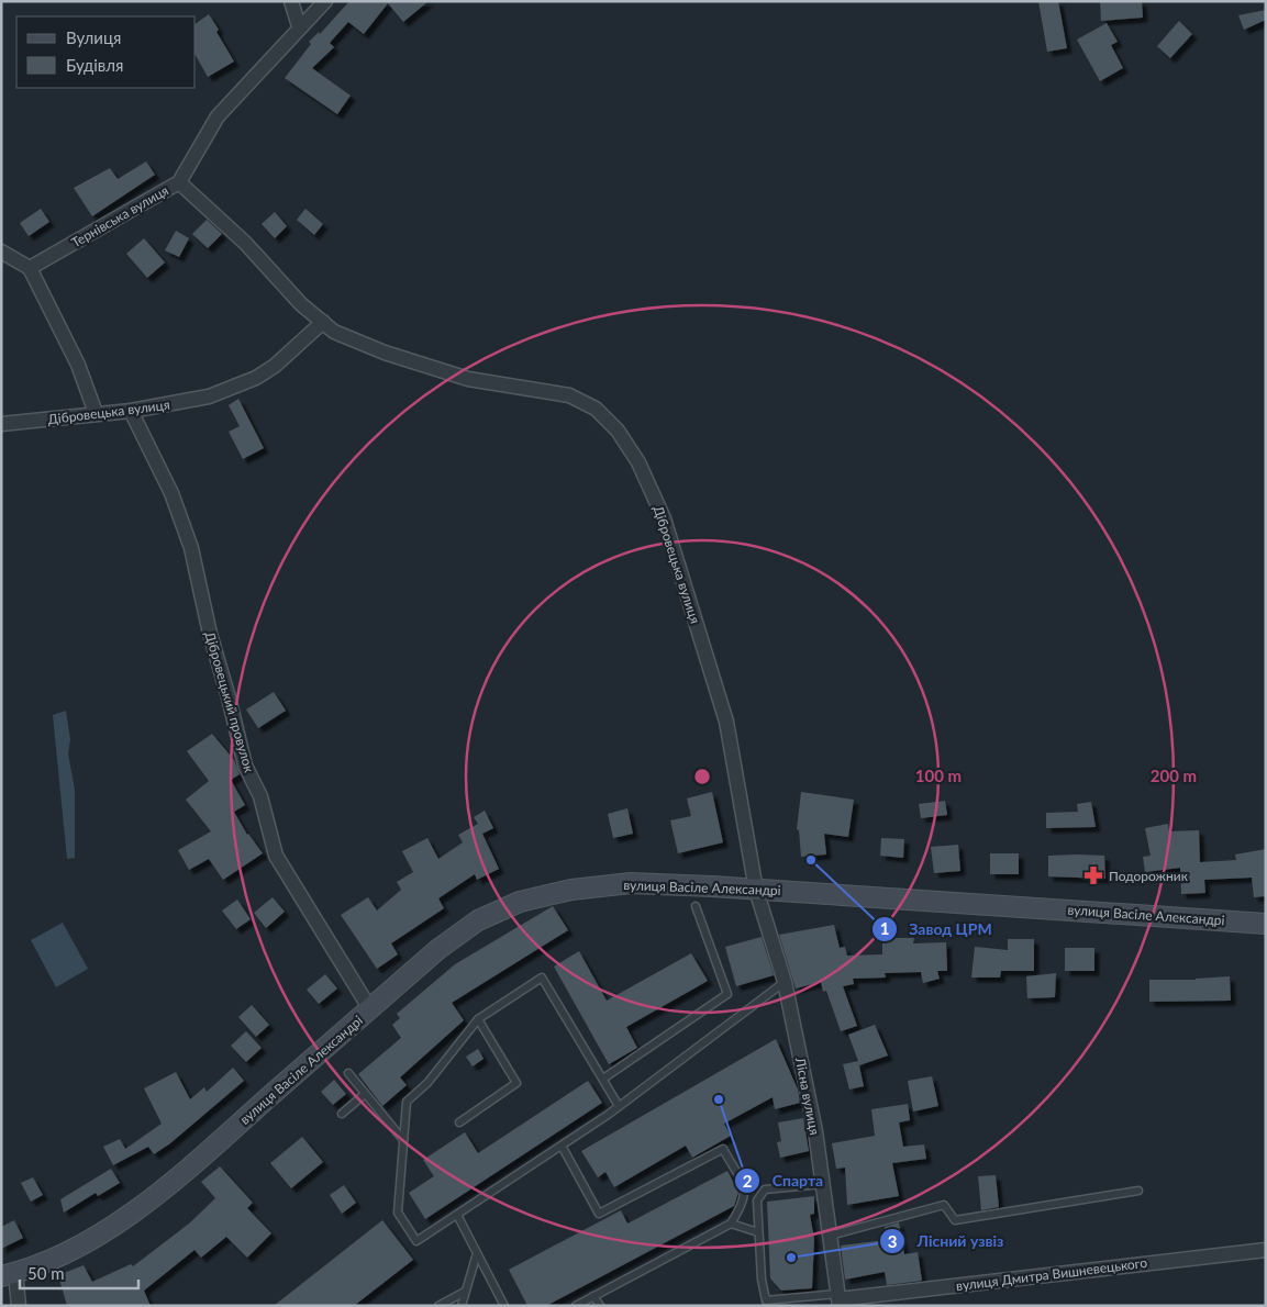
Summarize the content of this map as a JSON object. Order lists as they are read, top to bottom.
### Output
{
  "streets": {
    "main road": ["вулиця Васіле Александрі"],
    "street": [
      "Тернівська вулиця",
      "Дібровецька вулиця",
      "Дібровецький провулок",
      "Лісна вулиця",
      "вулиця Дмитра Вишневецького"
    ]
  },
  "crossings": [
    ["Тернівська вулиця", "Дібровецька вулиця"],
    ["Дібровецька вулиця", "Дібровецький провулок"],
    ["Дібровецька вулиця", "вулиця Васіле Александрі"],
    ["Дібровецька вулиця", "Лісна вулиця"],
    ["Дібровецький провулок", "вулиця Васіле Александрі"],
    ["вулиця Васіле Александрі", "Лісна вулиця"],
    ["Лісна вулиця", "вулиця Дмитра Вишневецького"]
  ],
  "places": {
    "other": ["Завод ЦРМ", "Спарта", "Лісний узвіз"],
    "pharmacy": ["Подорожник"]
  },
  "legend": ["Вулиця", "Будівля"],
  "scale_bar": "50 m",
  "rings": ["100 m", "200 m"]
}
